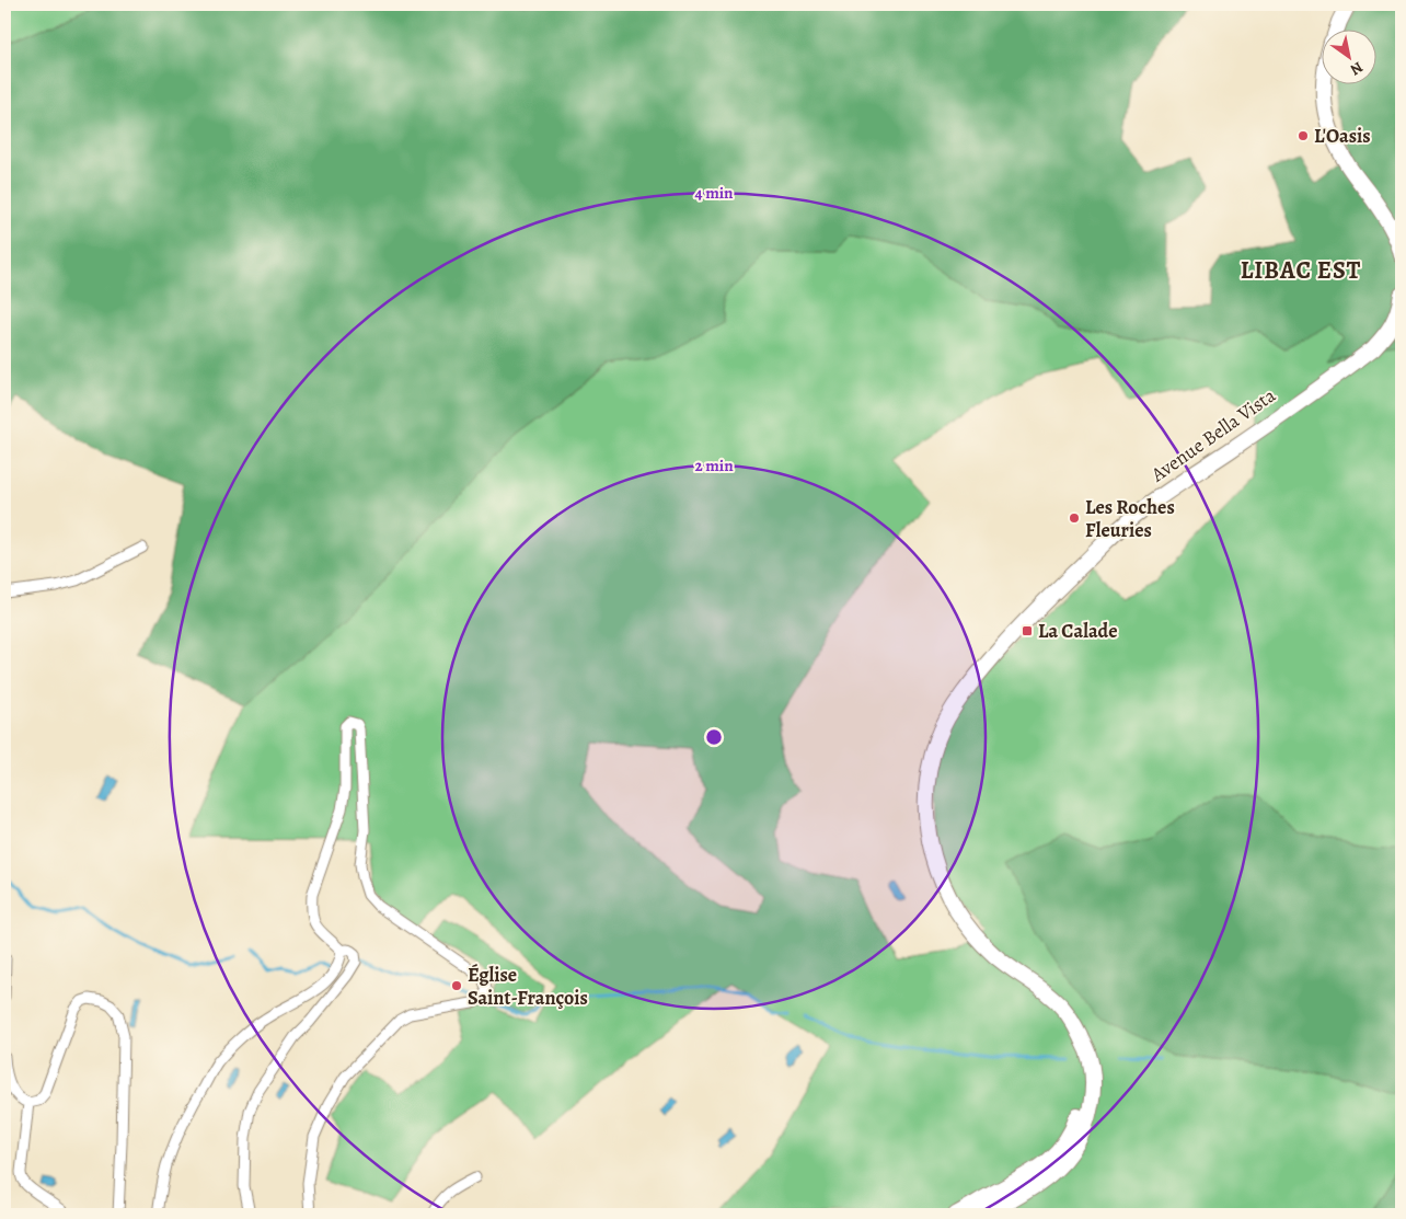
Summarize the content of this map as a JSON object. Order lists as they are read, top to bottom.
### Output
{
  "streets": {
    "main road": ["Avenue Bella Vista"]
  },
  "districts": ["LIBAC EST"],
  "places": {
    "other": ["L'Oasis", "Les Roches Fleuries", "Église Saint-François"],
    "transit": ["La Calade"]
  },
  "north": "bottom right",
  "rings": ["4 min", "2 min"]
}
